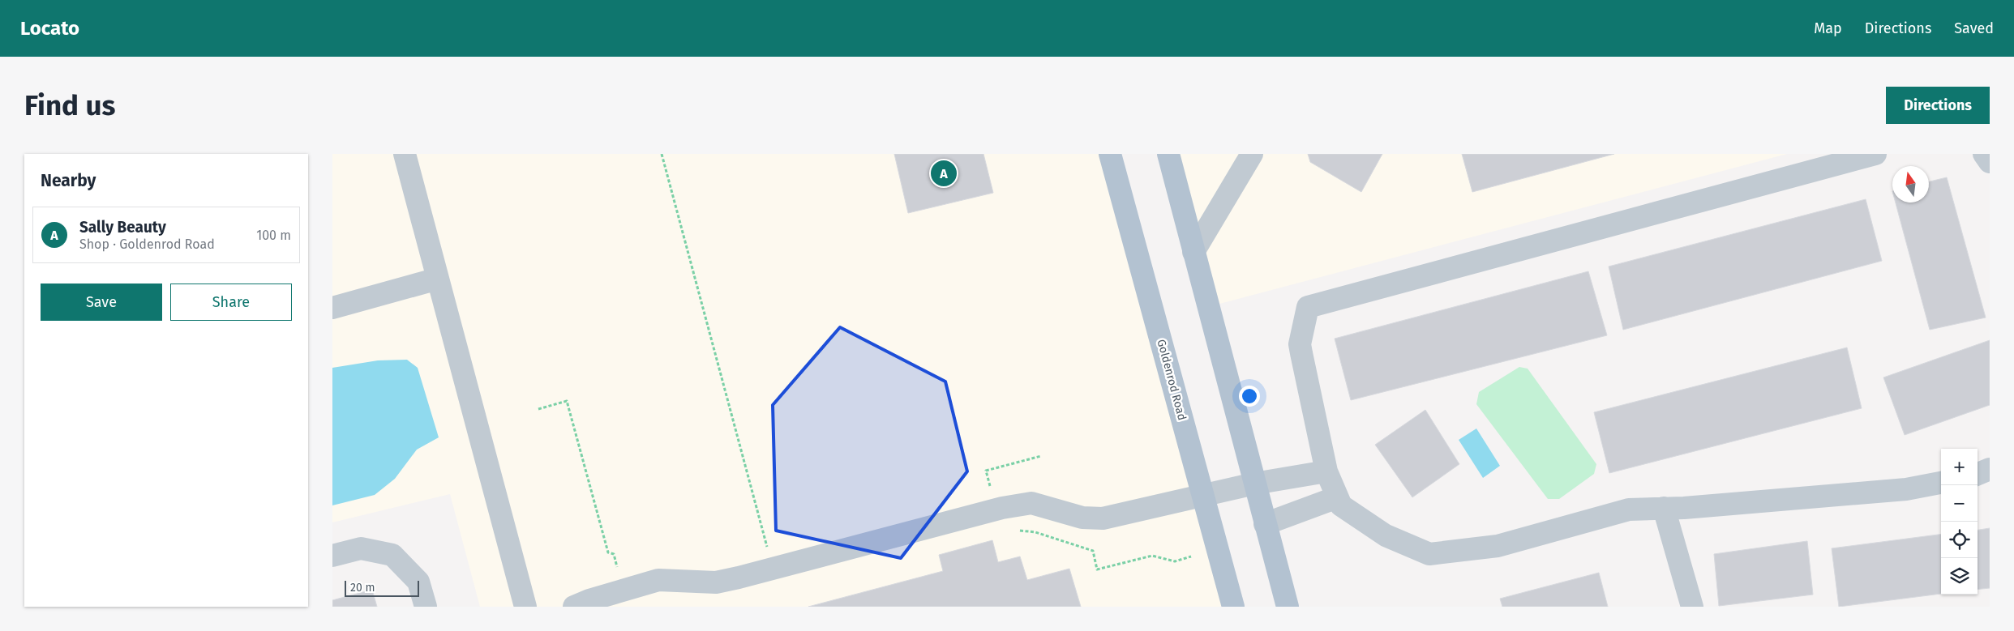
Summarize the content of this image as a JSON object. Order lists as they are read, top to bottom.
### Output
{
  "streets": {
    "main road": ["Goldenrod Road"]
  },
  "scale_bar": "20 m",
  "north": "top",
  "page": {
    "header": "Locato",
    "nav": ["Map", "Directions", "Saved"],
    "buttons": [
      "Directions",
      ["Save", "Share"]
    ],
    "title": "Find us",
    "heading": "Nearby",
    "pins": "A",
    "list": [
      {
        "mark": "A",
        "name": "Sally Beauty",
        "note": "Shop · Goldenrod Road",
        "value": "100 m"
      }
    ],
    "map_buttons": ["+", "−"],
    "scale": "20 m"
  }
}
